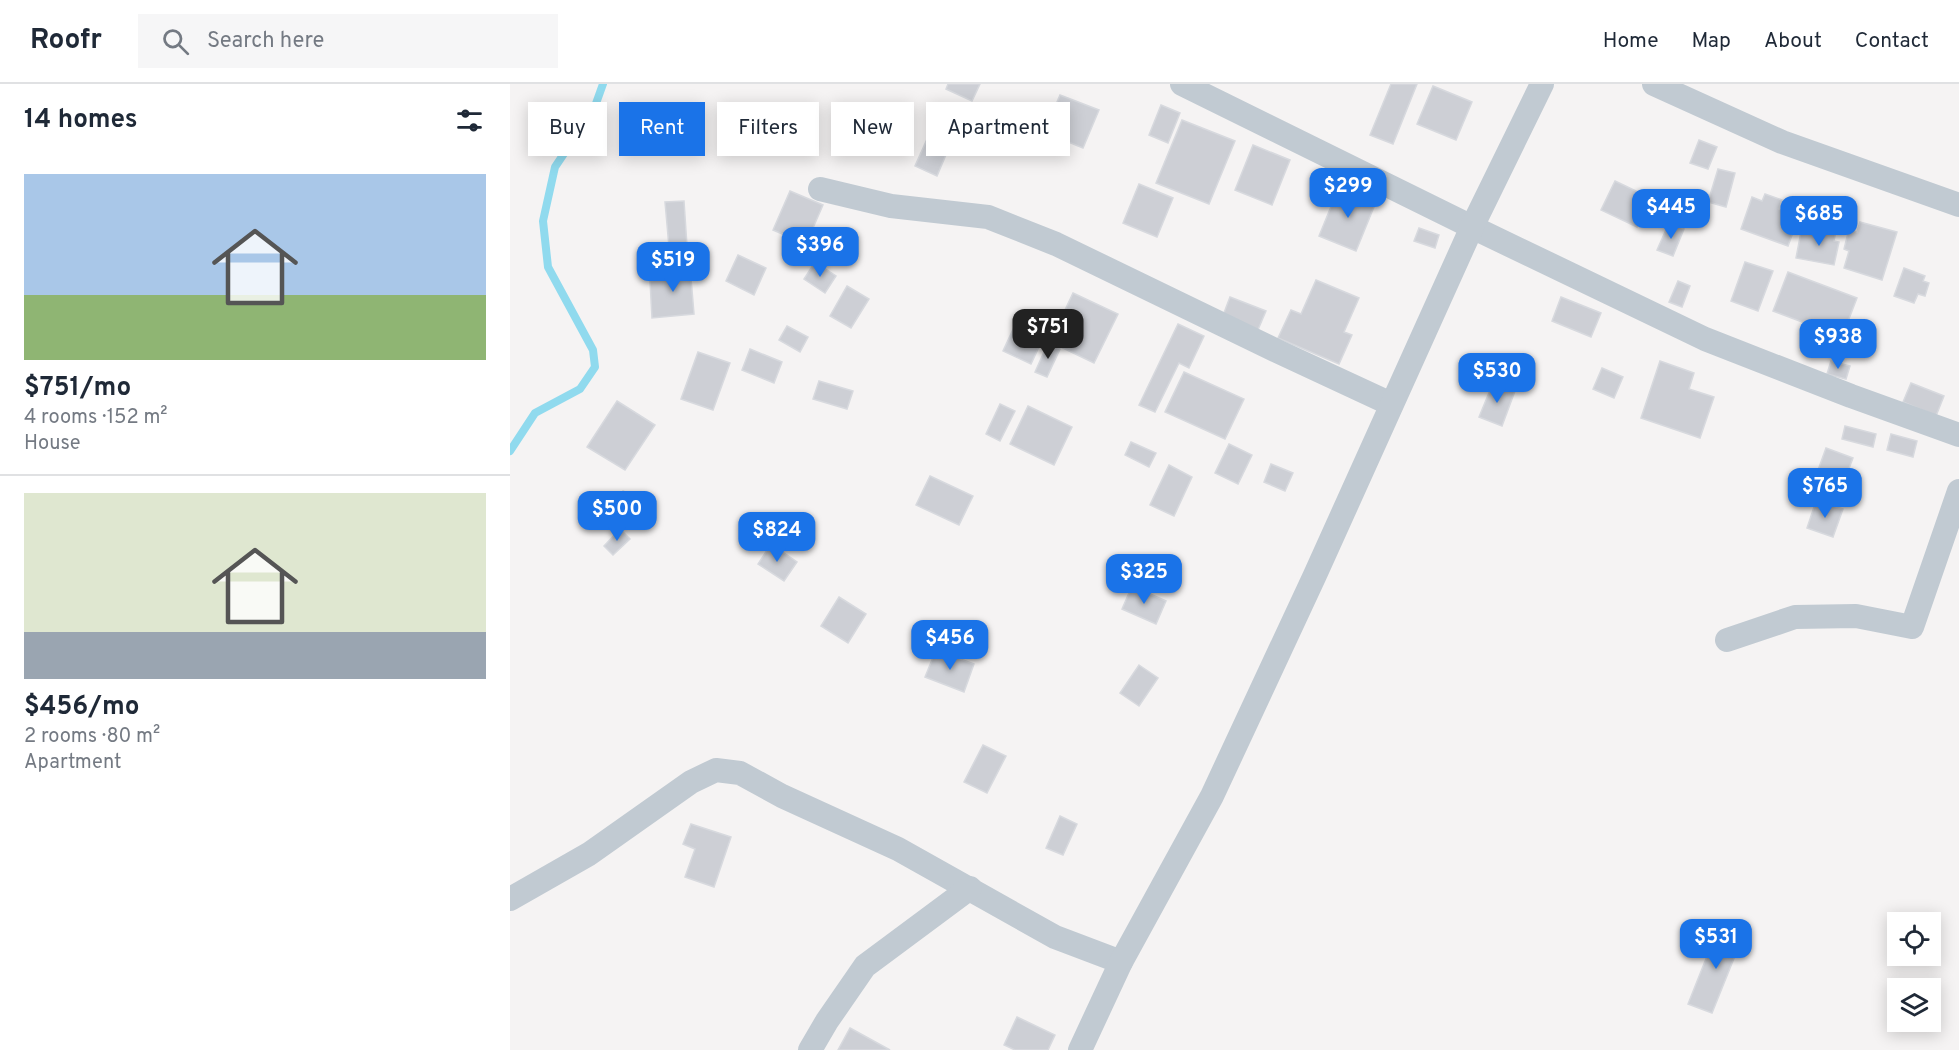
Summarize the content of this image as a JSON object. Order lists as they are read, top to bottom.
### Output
{
  "page": {
    "header": "Roofr",
    "search": "Search here",
    "nav": [
      "Home",
      "Map",
      "About",
      "Contact"
    ],
    "heading": "14 homes",
    "chip": [
      "Buy",
      "Rent",
      "Filters",
      "New",
      "Apartment"
    ],
    "list": [
      {
        "name": "$751/mo",
        "note": "4 rooms · 152 m² · House"
      },
      {
        "name": "$456/mo",
        "note": "2 rooms · 80 m² · Apartment"
      }
    ],
    "price": [
      "$299",
      "$445",
      "$685",
      "$396",
      "$519",
      "$751",
      "$938",
      "$530",
      "$765",
      "$500",
      "$824",
      "$325",
      "$456",
      "$531"
    ]
  }
}
